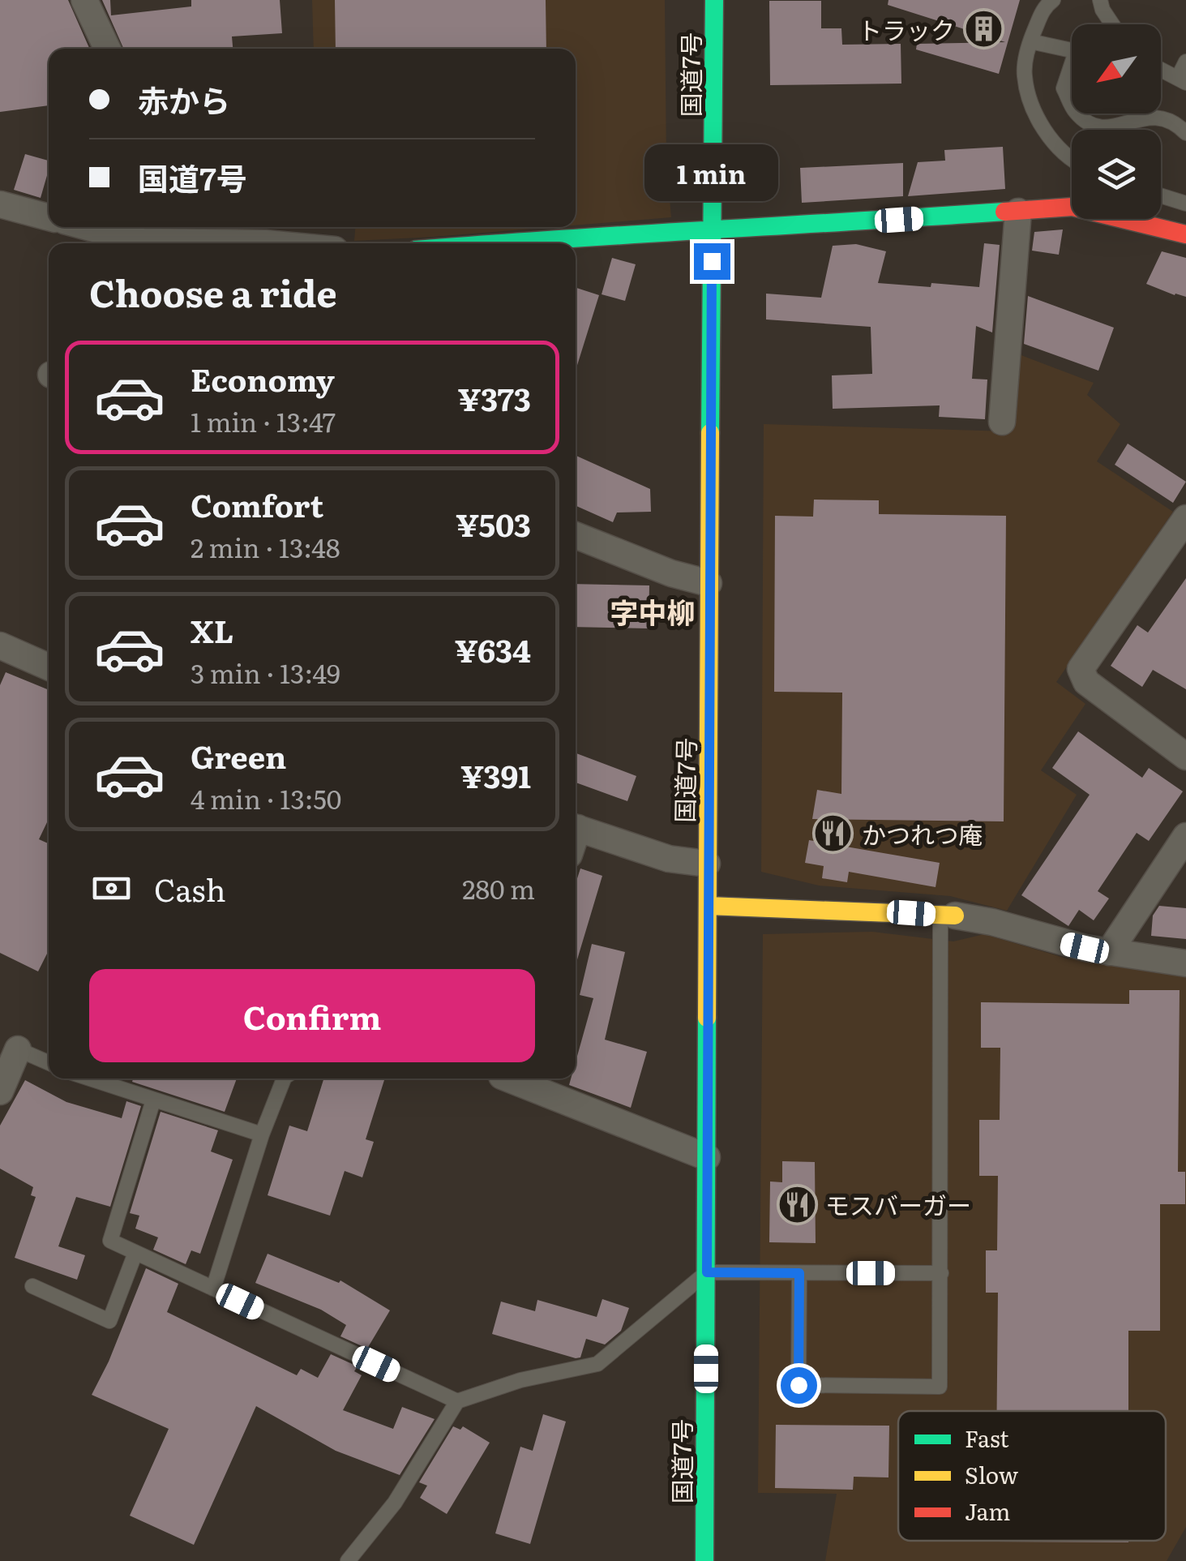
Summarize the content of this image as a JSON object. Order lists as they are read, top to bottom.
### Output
{
  "streets": {
    "main road": ["国道7号"]
  },
  "districts": ["字中柳"],
  "places": {
    "building": ["トラック"],
    "restaurant": ["かつれつ庵", "モスバーガー"]
  },
  "legend": ["Fast", "Slow", "Jam"],
  "north": "bottom left",
  "page": {
    "banner": ["赤から", "国道7号"],
    "bubble": "1 min",
    "heading": "Choose a ride",
    "list": [
      {
        "name": "Economy",
        "note": "1 min · 13:47",
        "value": "¥373"
      },
      {
        "name": "Comfort",
        "note": "2 min · 13:48",
        "value": "¥503"
      },
      {
        "name": "XL",
        "note": "3 min · 13:49",
        "value": "¥634"
      },
      {
        "name": "Green",
        "note": "4 min · 13:50",
        "value": "¥391"
      }
    ],
    "pay": ["Cash", "280 m"],
    "buttons": "Confirm"
  }
}
